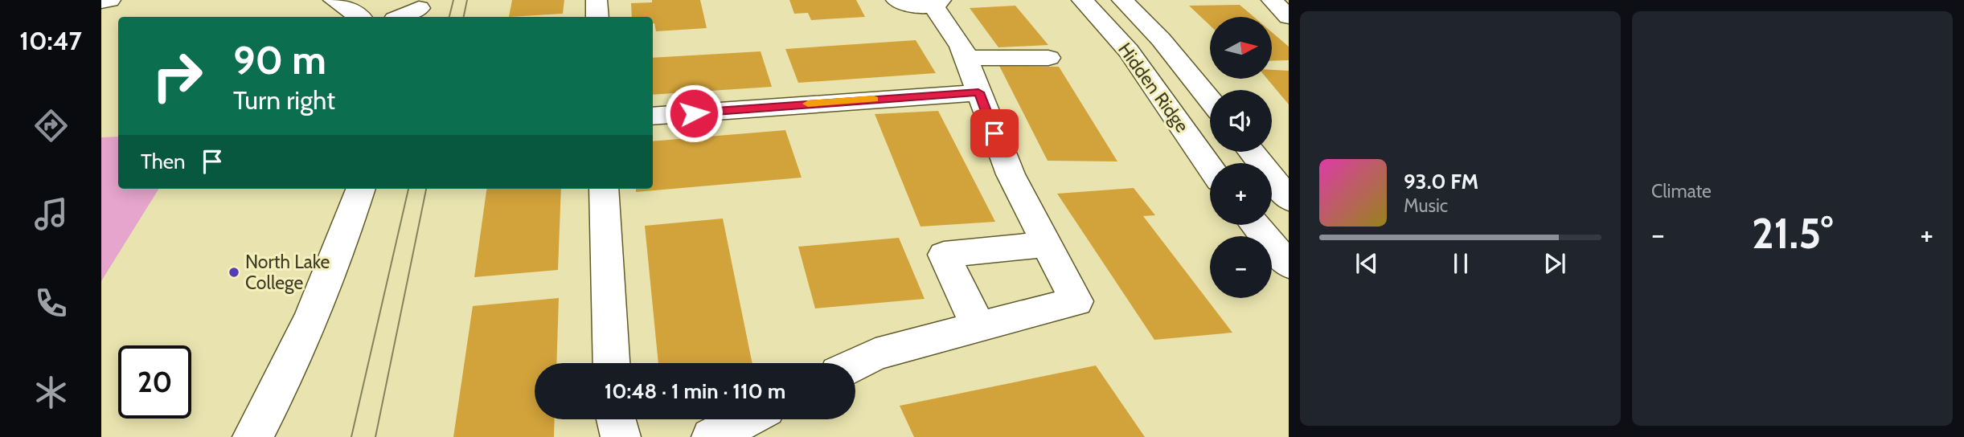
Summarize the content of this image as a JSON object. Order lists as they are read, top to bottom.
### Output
{
  "streets": {
    "street": ["Hidden Ridge"]
  },
  "places": ["North Lake College"],
  "north": "right",
  "page": {
    "tabs": "10:47",
    "tile": "Climate",
    "map_buttons": ["+", "−"],
    "turn": ["90 m", "Turn right"],
    "then": "Then",
    "song": ["93.0 FM", "Music"],
    "heat": ["−", "21.5°", "+"],
    "limit": "20",
    "trip": "10:48 · 1 min · 110 m"
  }
}
